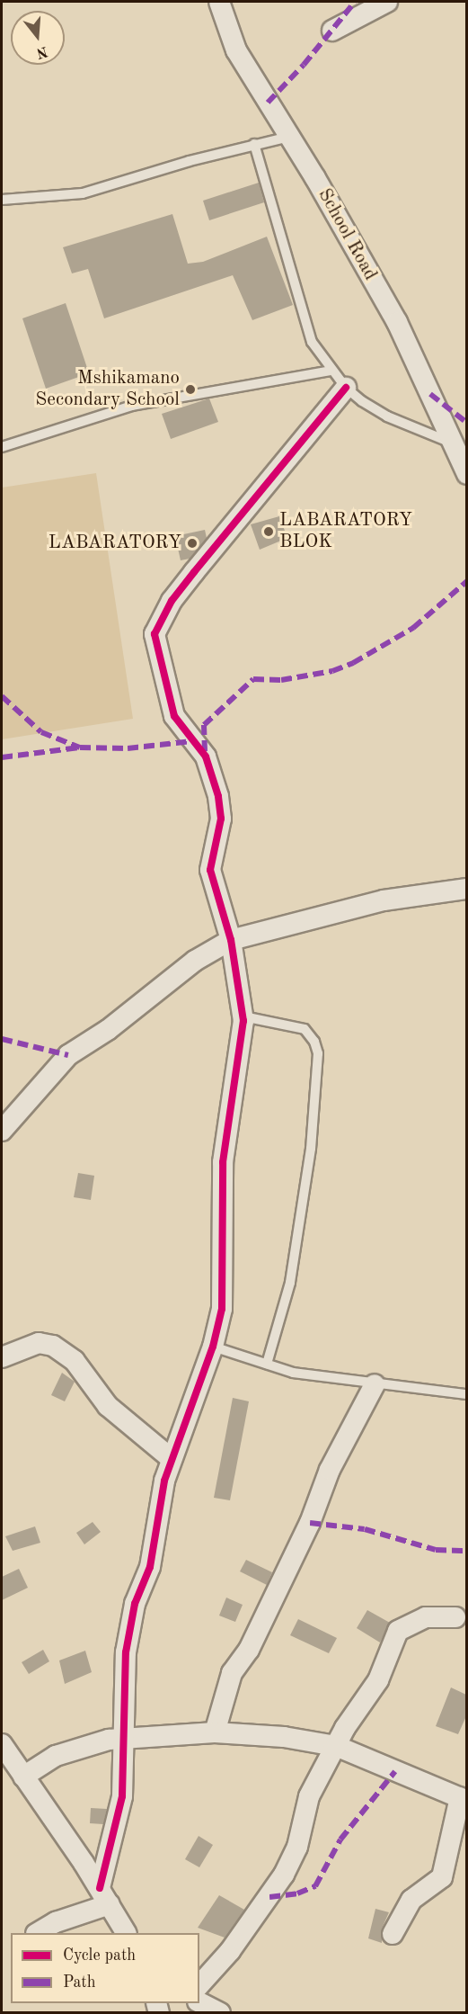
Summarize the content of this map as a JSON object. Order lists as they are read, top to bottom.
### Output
{
  "streets": {
    "street": ["School Road"]
  },
  "places": ["Mshikamano Secondary School", "LABARATORY BLOK", "LABARATORY"],
  "legend": ["Cycle path", "Path"],
  "north": "bottom"
}
